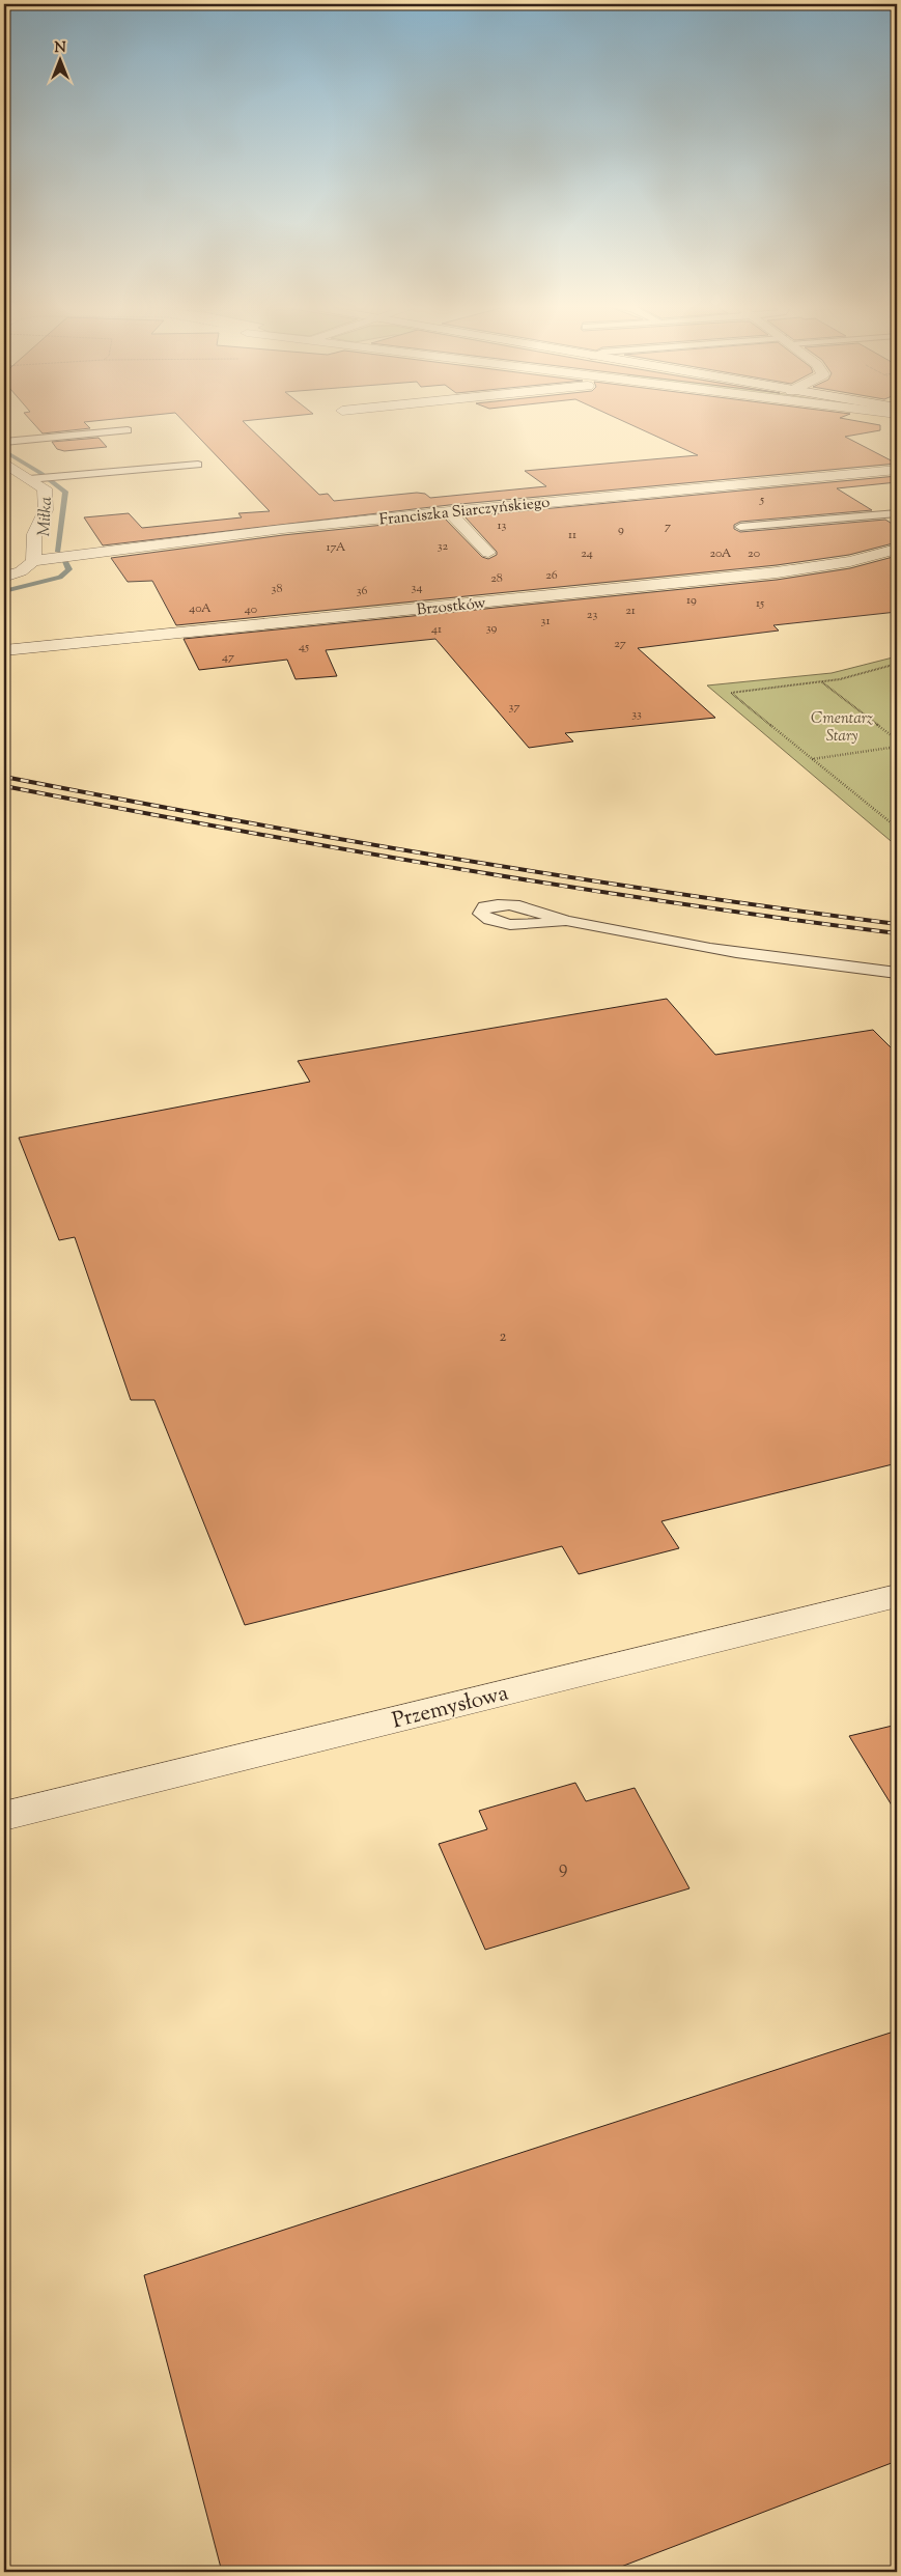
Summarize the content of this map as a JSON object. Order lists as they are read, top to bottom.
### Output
{
  "streets": {
    "street": ["Franciszka Siarczyńskiego", "Brzostków", "Przemysłowa"]
  },
  "water": ["Miłka"],
  "parks": ["Cmentarz Stary"],
  "house_numbers": [
    "5",
    "13",
    "7",
    "9",
    "11",
    "32",
    "17A",
    "24",
    "20A",
    "20",
    "26",
    "28",
    "34",
    "38",
    "36",
    "19",
    "15",
    "40A",
    "40",
    "21",
    "23",
    "31",
    "39",
    "41",
    "27",
    "45",
    "47",
    "37",
    "33",
    "2",
    "9"
  ],
  "north": "top"
}
